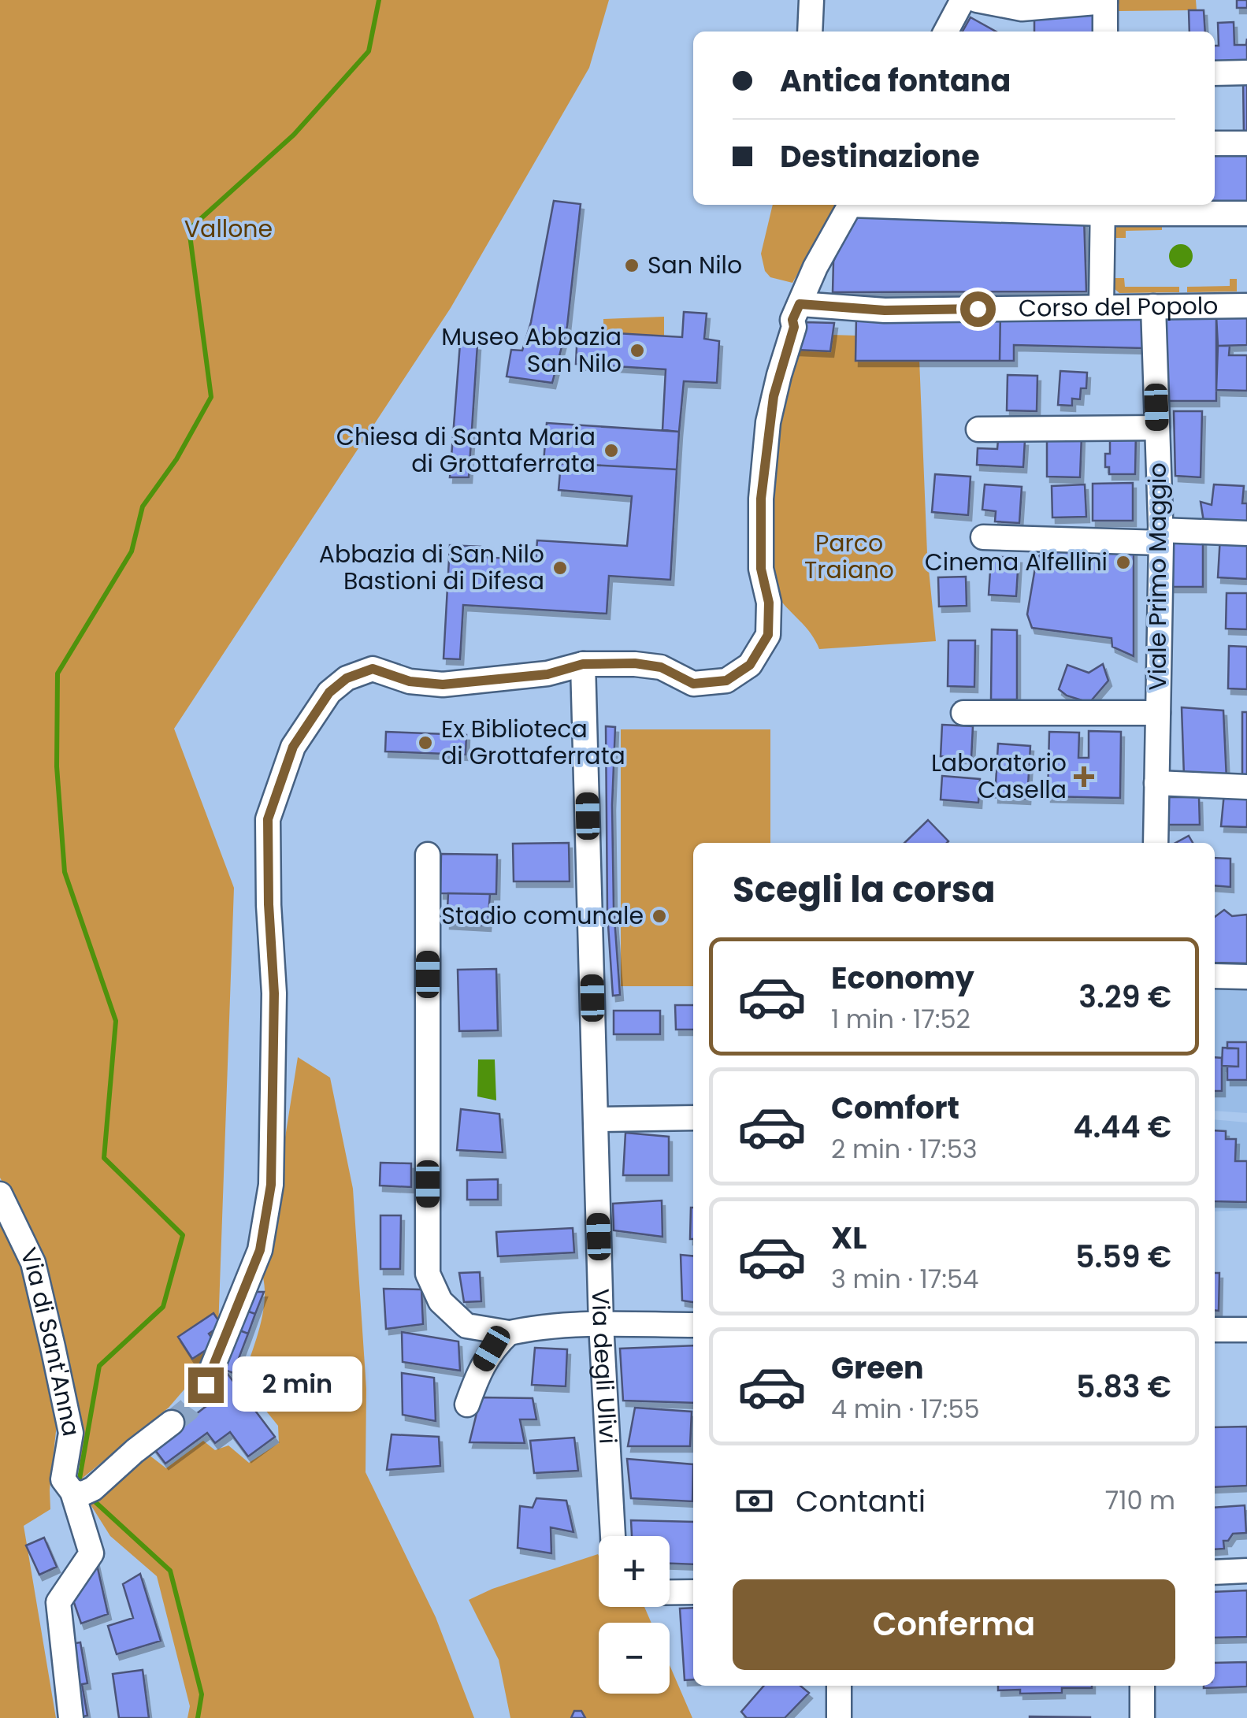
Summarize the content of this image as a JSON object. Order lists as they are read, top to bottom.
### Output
{
  "streets": {
    "street": [
      "Corso del Popolo",
      "Viale Primo Maggio",
      "Via di Sant'Anna",
      "Via degli Ulivi"
    ]
  },
  "crossings": [
    ["Corso del Popolo", "Viale Primo Maggio"]
  ],
  "parks": ["Vallone", "Parco Traiano"],
  "places": {
    "other": [
      "San Nilo",
      "Museo Abbazia San Nilo",
      "Chiesa di Santa Maria di Grottaferrata",
      "Cinema Alfellini",
      "Abbazia di San Nilo Bastioni di Difesa",
      "Ex Biblioteca di Grottaferrata",
      "Stadio comunale"
    ],
    "health": ["Laboratorio Casella"]
  },
  "page": {
    "banner": ["Antica fontana", "Destinazione"],
    "heading": "Scegli la corsa",
    "list": [
      {
        "name": "Economy",
        "note": "1 min · 17:52",
        "value": "3.29 €"
      },
      {
        "name": "Comfort",
        "note": "2 min · 17:53",
        "value": "4.44 €"
      },
      {
        "name": "XL",
        "note": "3 min · 17:54",
        "value": "5.59 €"
      },
      {
        "name": "Green",
        "note": "4 min · 17:55",
        "value": "5.83 €"
      }
    ],
    "bubble": "2 min",
    "pay": ["Contanti", "710 m"],
    "map_buttons": ["+", "−"],
    "buttons": "Conferma"
  }
}
